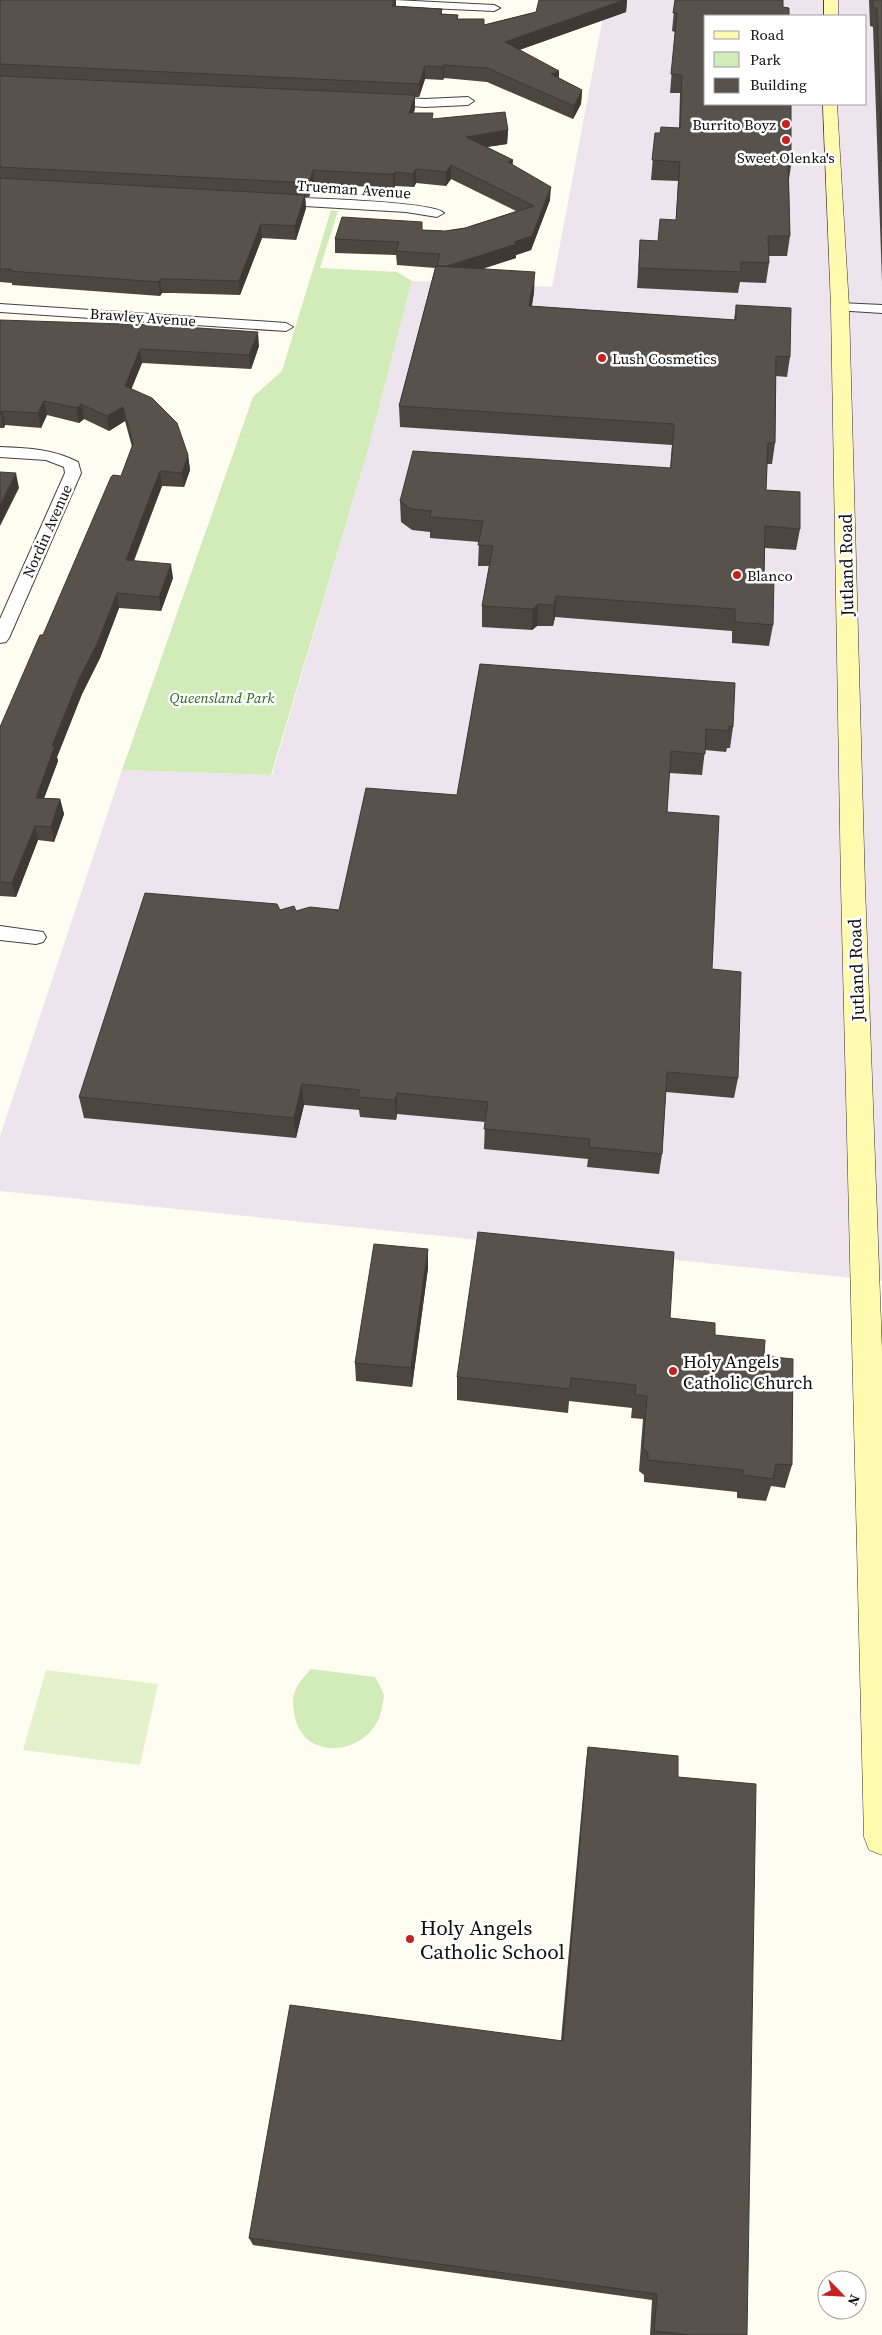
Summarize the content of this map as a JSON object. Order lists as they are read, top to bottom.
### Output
{
  "streets": {
    "street": [
      "Trueman Avenue",
      "Brawley Avenue",
      "Nordin Avenue",
      "Jutland Road"
    ]
  },
  "parks": ["Queensland Park"],
  "places": [
    "Burrito Boyz",
    "Sweet Olenka's",
    "Lush Cosmetics",
    "Blanco",
    "Holy Angels Catholic Church",
    "Holy Angels Catholic School"
  ],
  "legend": ["Road", "Park", "Building"],
  "north": "bottom right"
}
